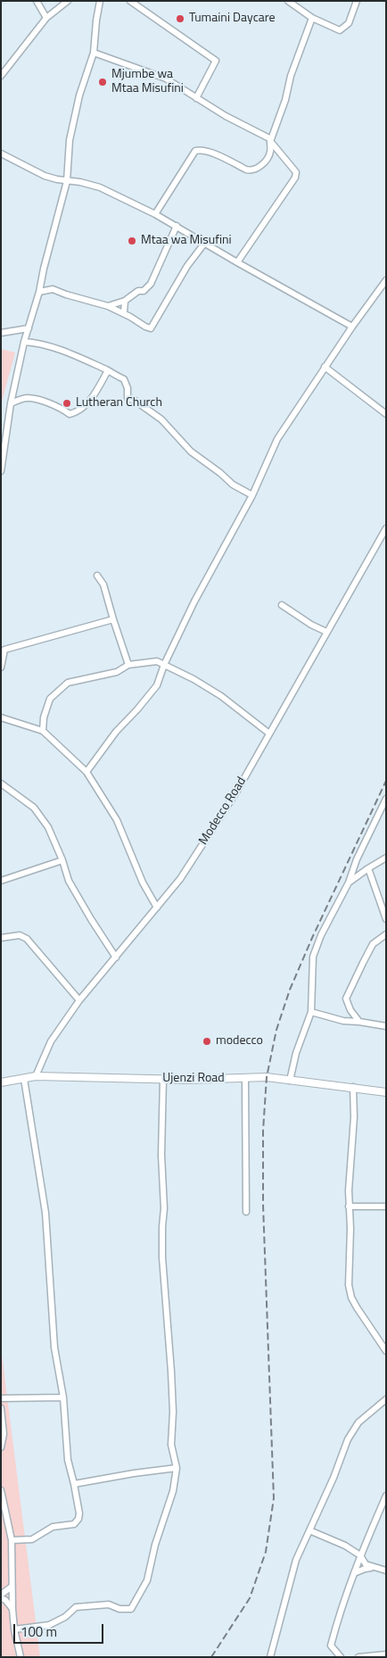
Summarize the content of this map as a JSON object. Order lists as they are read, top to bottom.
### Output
{
  "streets": {
    "street": ["Modecco Road", "Ujenzi Road"]
  },
  "crossings": [
    ["Modecco Road", "Ujenzi Road"]
  ],
  "places": [
    "Tumaini Daycare",
    "Mjumbe wa Mtaa Misufini",
    "Mtaa wa Misufini",
    "Lutheran Church",
    "modecco"
  ],
  "scale_bar": "100 m"
}
